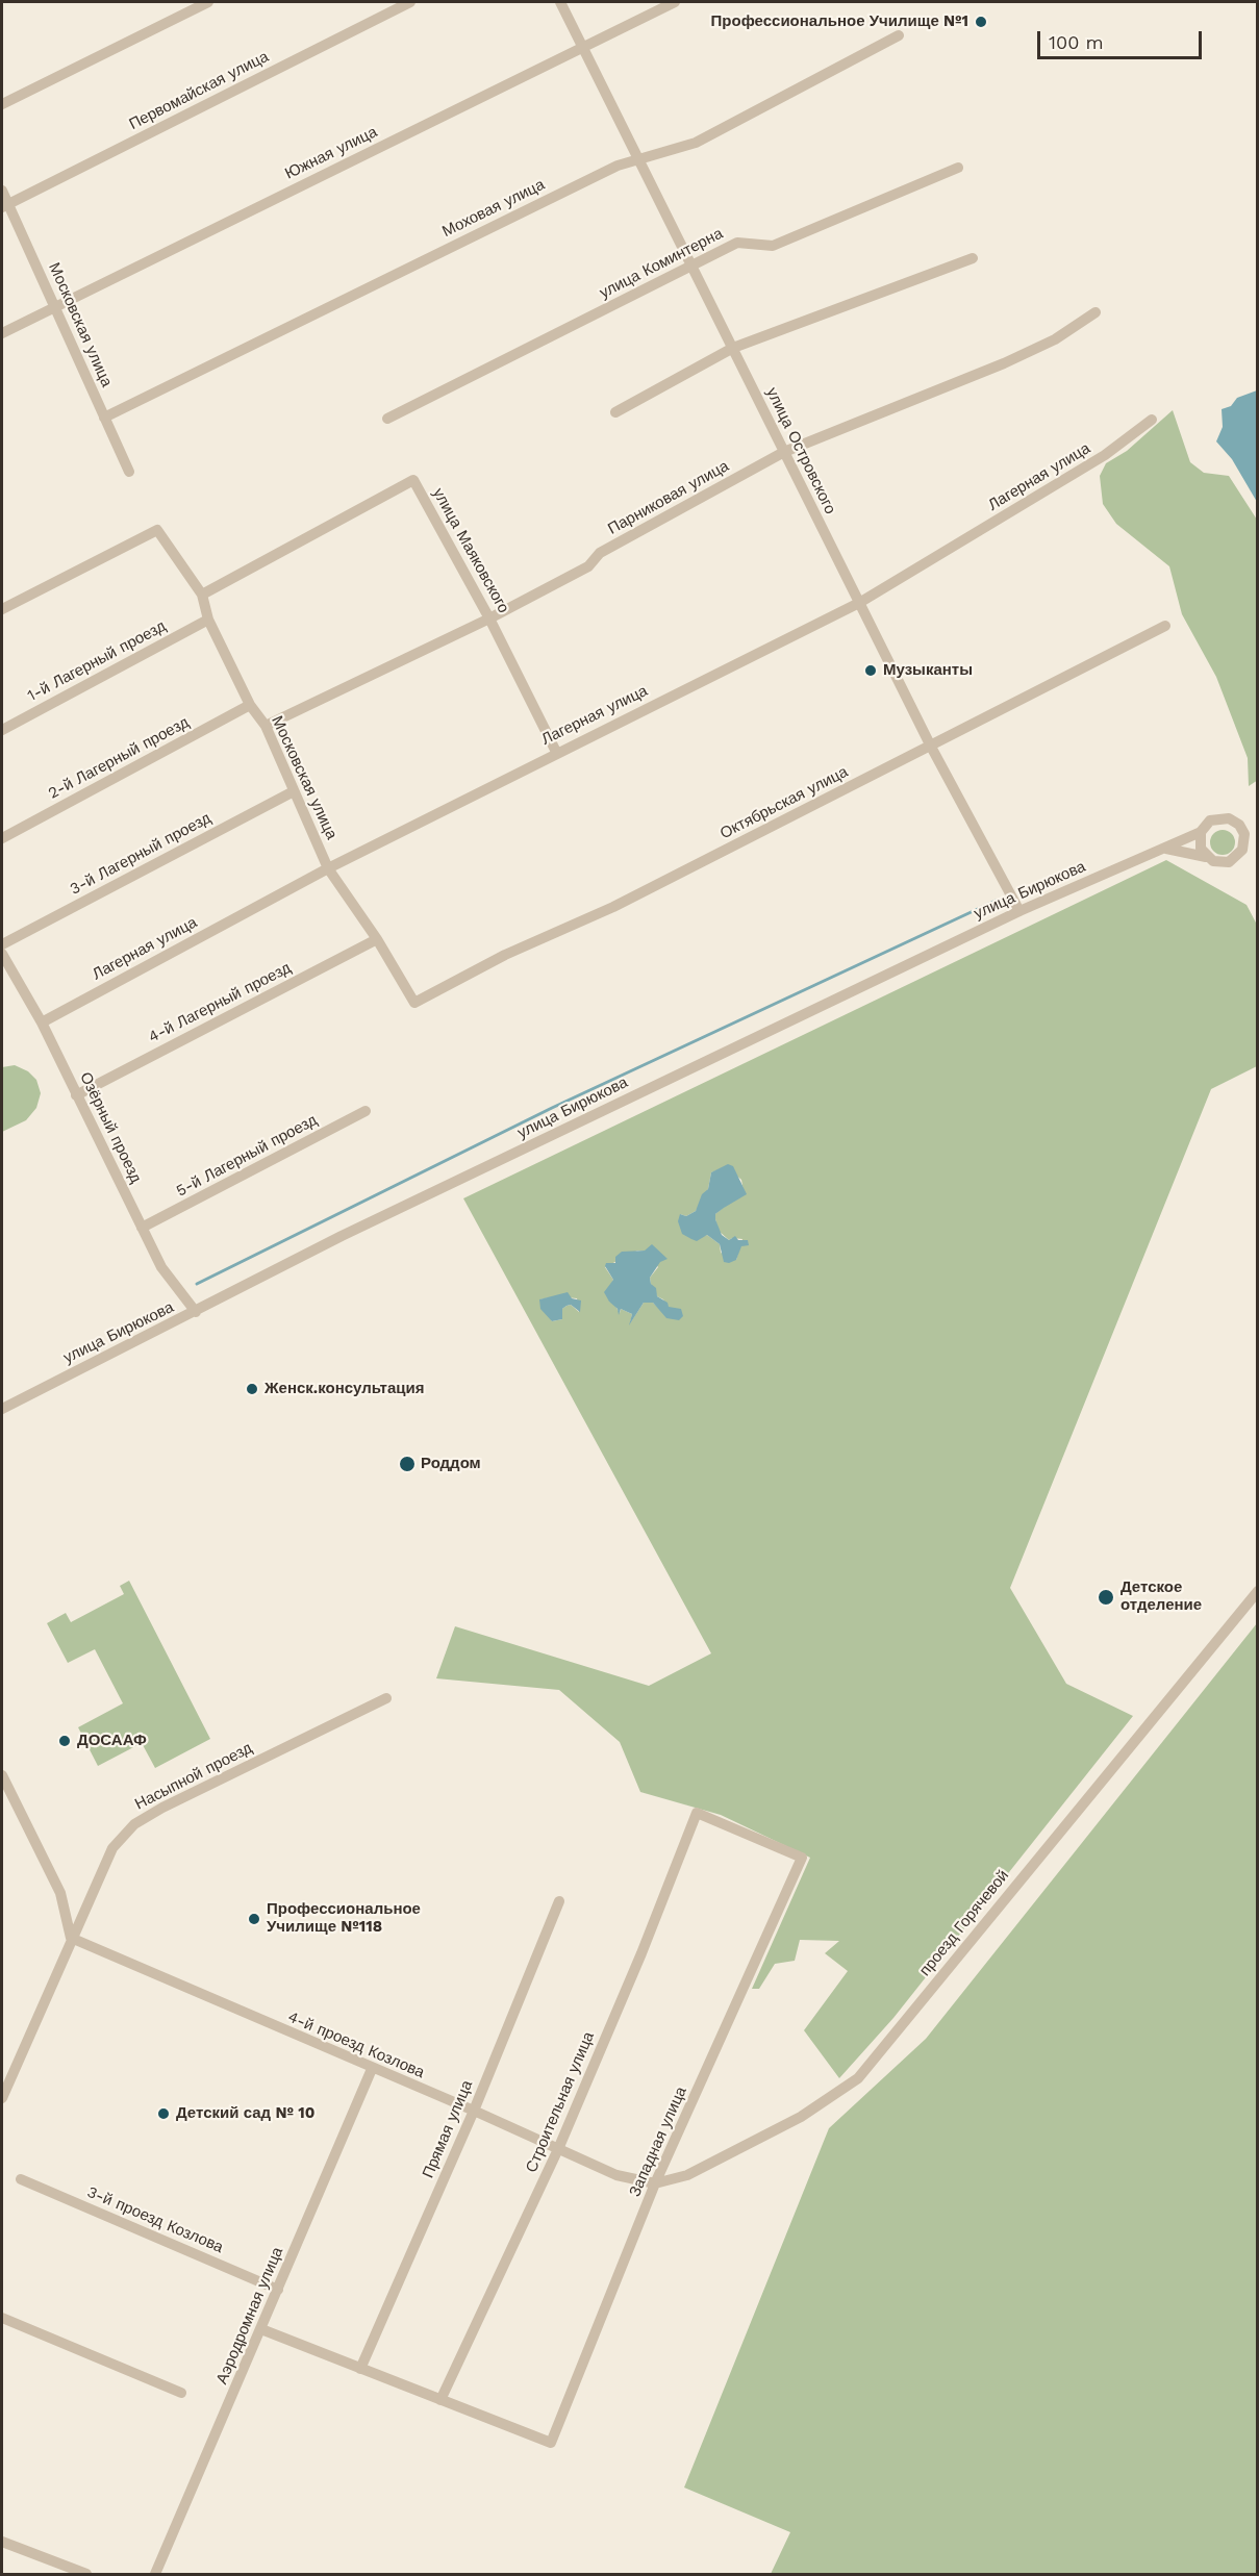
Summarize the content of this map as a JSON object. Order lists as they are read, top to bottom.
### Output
{
  "streets": {
    "street": [
      "Первомайская улица",
      "Южная улица",
      "Моховая улица",
      "улица Коминтерна",
      "Московская улица",
      "улица Островского",
      "Лагерная улица",
      "Парниковая улица",
      "улица Маяковского",
      "1-й Лагерный проезд",
      "2-й Лагерный проезд",
      "Октябрьская улица",
      "3-й Лагерный проезд",
      "улица Бирюкова",
      "4-й Лагерный проезд",
      "Озёрный проезд",
      "5-й Лагерный проезд",
      "Насыпной проезд",
      "проезд Горячевой",
      "4-й проезд Козлова",
      "Строительная улица",
      "Прямая улица",
      "Западная улица",
      "3-й проезд Козлова",
      "Аэродромная улица"
    ]
  },
  "crossings": [
    ["Первомайская улица", "Московская улица"],
    ["Южная улица", "Московская улица"],
    ["Южная улица", "улица Островского"],
    ["Моховая улица", "Московская улица"],
    ["Моховая улица", "улица Островского"],
    ["улица Коминтерна", "улица Островского"],
    ["Московская улица", "Лагерная улица"],
    ["Московская улица", "Парниковая улица"],
    ["Московская улица", "улица Маяковского"],
    ["Московская улица", "1-й Лагерный проезд"],
    ["Московская улица", "2-й Лагерный проезд"],
    ["Московская улица", "Октябрьская улица"],
    ["Московская улица", "3-й Лагерный проезд"],
    ["Московская улица", "4-й Лагерный проезд"],
    ["улица Островского", "Лагерная улица"],
    ["улица Островского", "Парниковая улица"],
    ["улица Островского", "Октябрьская улица"],
    ["улица Островского", "улица Бирюкова"],
    ["Лагерная улица", "улица Маяковского"],
    ["Лагерная улица", "Озёрный проезд"],
    ["Парниковая улица", "улица Маяковского"],
    ["улица Бирюкова", "Озёрный проезд"],
    ["4-й Лагерный проезд", "Озёрный проезд"],
    ["Озёрный проезд", "5-й Лагерный проезд"],
    ["Насыпной проезд", "4-й проезд Козлова"],
    ["проезд Горячевой", "4-й проезд Козлова"],
    ["проезд Горячевой", "Западная улица"],
    ["4-й проезд Козлова", "Строительная улица"],
    ["4-й проезд Козлова", "Прямая улица"],
    ["4-й проезд Козлова", "Аэродромная улица"],
    ["Строительная улица", "Западная улица"],
    ["3-й проезд Козлова", "Аэродромная улица"]
  ],
  "places": [
    "Профессиональное Училище №1",
    "Музыканты",
    "Женск.консультация",
    "Роддом",
    "Детское отделение",
    "ДОСААФ",
    "Профессиональное Училище №118",
    "Детский сад № 10"
  ],
  "scale_bar": "100 m"
}
